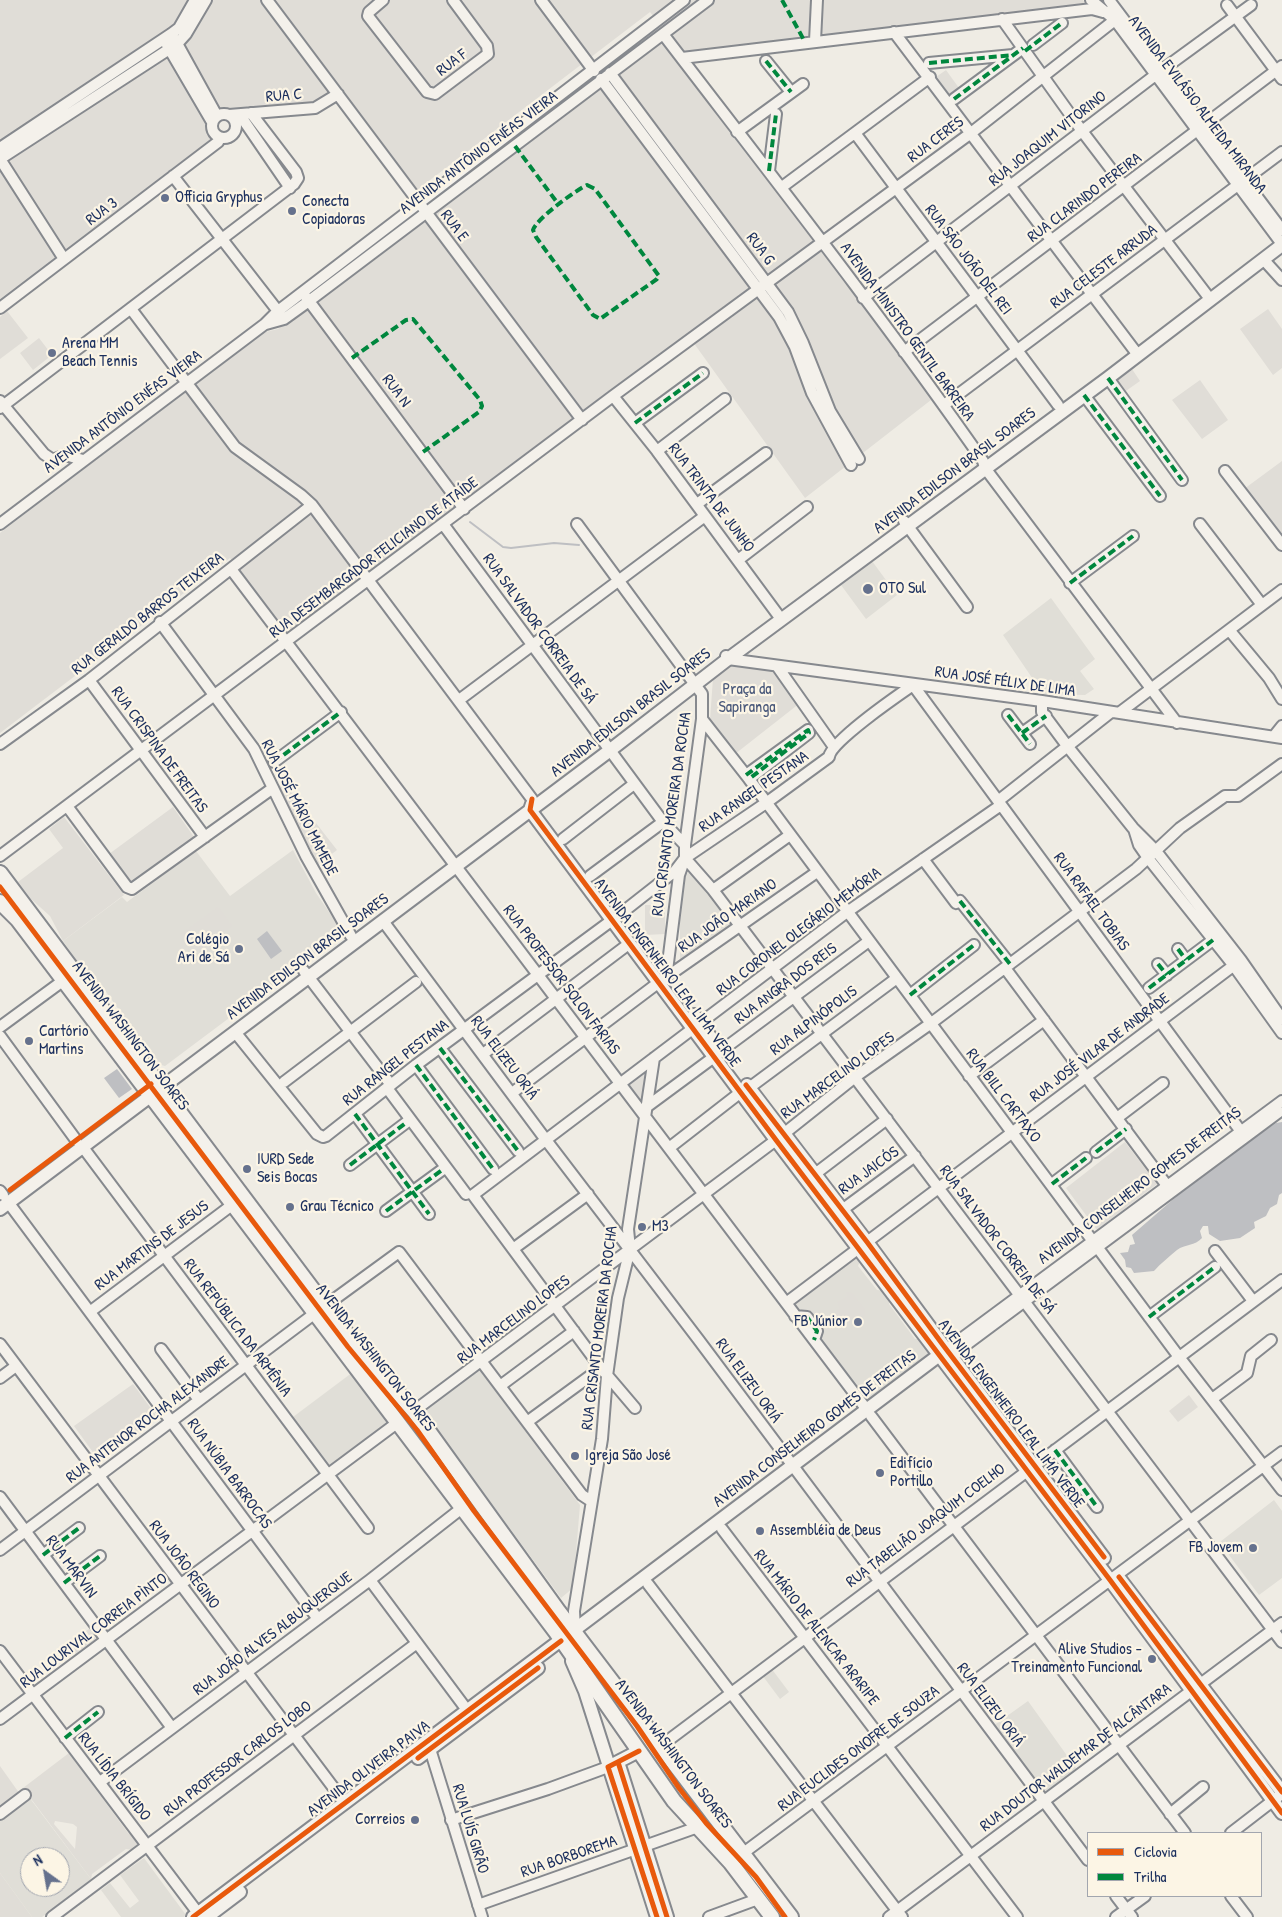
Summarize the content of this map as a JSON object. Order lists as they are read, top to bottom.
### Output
{
  "streets": {
    "highway": ["AVENIDA WASHINGTON SOARES"],
    "main road": [
      "AVENIDA EDILSON BRASIL SOARES",
      "AVENIDA ENGENHEIRO LEAL LIMA VERDE",
      "AVENIDA CONSELHEIRO GOMES DE FREITAS",
      "AVENIDA OLIVEIRA PAIVA"
    ],
    "street": [
      "RUA F",
      "RUA C",
      "AVENIDA EVILÁSIO ALMEIDA MIRANDA",
      "RUA JOAQUIM VITORINO",
      "RUA CERES",
      "AVENIDA ANTÔNIO ENÉAS VIEIRA",
      "RUA CLARINDO PEREIRA",
      "RUA 3",
      "RUA E",
      "RUA G",
      "RUA SÃO JOÃO DEL REI",
      "RUA CELESTE ARRUDA",
      "AVENIDA MINISTRO GENTIL BARREIRA",
      "RUA N",
      "RUA TRINTA DE JUNHO",
      "RUA DESEMBARGADOR FELICIANO DE ATAÍDE",
      "RUA GERALDO BARROS TEIXEIRA",
      "RUA SALVADOR CORREIA DE SÁ",
      "RUA JOSÉ FÉLIX DE LIMA",
      "RUA CRISPINA DE FREITAS",
      "RUA RANGEL PESTANA",
      "RUA JOSÉ MÁRIO MAMEDE",
      "RUA CRISANTO MOREIRA DA ROCHA",
      "RUA RAFAEL TOBIAS",
      "RUA JOÃO MARIANO",
      "RUA CORONEL OLEGÁRIO MEMÓRIA",
      "RUA PROFESSOR SOLON FARIAS",
      "RUA ANGRA DOS REIS",
      "RUA ALPINÓPOLIS",
      "RUA JOSÉ VILAR DE ANDRADE",
      "RUA ELIZEU ORIÁ",
      "RUA MARCELINO LOPES",
      "RUA BILL CARTAXO",
      "RUA JAICÓS",
      "RUA MARTINS DE JESUS",
      "RUA REPÚBLICA DA ARMÊNIA",
      "RUA ANTENOR ROCHA ALEXANDRE",
      "RUA NÚBIA BARROCAS",
      "RUA TABELIÃO JOAQUIM COELHO",
      "RUA JOÃO REGINO",
      "RUA MARVIN",
      "RUA MÁRIO DE ALENCAR ARARIPE",
      "RUA LOURIVAL CORREIA PÌNTO",
      "RUA JOÃO ALVES ALBUQUERQUE",
      "RUA EUCLIDES ONOFRE DE SOUZA",
      "RUA DOUTOR WALDEMAR DE ALCÂNTARA",
      "RUA PROFESSOR CARLOS LOBO",
      "RUA LÍDIA BRÍGIDO",
      "RUA LUÍS GIRÃO",
      "RUA BORBOREMA"
    ]
  },
  "crossings": [
    ["RUA C", "RUA 3"],
    ["RUA C", "RUA E"],
    ["AVENIDA EVILÁSIO ALMEIDA MIRANDA", "RUA JOAQUIM VITORINO"],
    ["AVENIDA EVILÁSIO ALMEIDA MIRANDA", "RUA CERES"],
    ["AVENIDA EVILÁSIO ALMEIDA MIRANDA", "RUA CLARINDO PEREIRA"],
    ["AVENIDA EVILÁSIO ALMEIDA MIRANDA", "RUA CELESTE ARRUDA"],
    ["AVENIDA EVILÁSIO ALMEIDA MIRANDA", "AVENIDA EDILSON BRASIL SOARES"],
    ["RUA JOAQUIM VITORINO", "RUA SÃO JOÃO DEL REI"],
    ["RUA JOAQUIM VITORINO", "AVENIDA MINISTRO GENTIL BARREIRA"],
    ["RUA CERES", "RUA G"],
    ["RUA CERES", "RUA SÃO JOÃO DEL REI"],
    ["RUA CERES", "AVENIDA MINISTRO GENTIL BARREIRA"],
    ["RUA CERES", "RUA DESEMBARGADOR FELICIANO DE ATAÍDE"],
    ["AVENIDA ANTÔNIO ENÉAS VIEIRA", "RUA E"],
    ["AVENIDA ANTÔNIO ENÉAS VIEIRA", "RUA G"],
    ["AVENIDA ANTÔNIO ENÉAS VIEIRA", "AVENIDA MINISTRO GENTIL BARREIRA"],
    ["AVENIDA ANTÔNIO ENÉAS VIEIRA", "RUA N"],
    ["AVENIDA ANTÔNIO ENÉAS VIEIRA", "AVENIDA ENGENHEIRO LEAL LIMA VERDE"],
    ["RUA CLARINDO PEREIRA", "RUA SÃO JOÃO DEL REI"],
    ["RUA CLARINDO PEREIRA", "AVENIDA MINISTRO GENTIL BARREIRA"],
    ["RUA E", "RUA DESEMBARGADOR FELICIANO DE ATAÍDE"],
    ["RUA G", "RUA DESEMBARGADOR FELICIANO DE ATAÍDE"],
    ["RUA SÃO JOÃO DEL REI", "RUA CELESTE ARRUDA"],
    ["RUA SÃO JOÃO DEL REI", "AVENIDA EDILSON BRASIL SOARES"],
    ["RUA CELESTE ARRUDA", "AVENIDA MINISTRO GENTIL BARREIRA"],
    ["AVENIDA MINISTRO GENTIL BARREIRA", "AVENIDA EDILSON BRASIL SOARES"],
    ["AVENIDA MINISTRO GENTIL BARREIRA", "RUA JOSÉ FÉLIX DE LIMA"],
    ["AVENIDA MINISTRO GENTIL BARREIRA", "RUA CORONEL OLEGÁRIO MEMÓRIA"],
    ["RUA N", "RUA DESEMBARGADOR FELICIANO DE ATAÍDE"],
    ["AVENIDA EDILSON BRASIL SOARES", "RUA TRINTA DE JUNHO"],
    ["AVENIDA EDILSON BRASIL SOARES", "RUA SALVADOR CORREIA DE SÁ"],
    ["AVENIDA EDILSON BRASIL SOARES", "RUA JOSÉ FÉLIX DE LIMA"],
    ["AVENIDA EDILSON BRASIL SOARES", "RUA RANGEL PESTANA"],
    ["AVENIDA EDILSON BRASIL SOARES", "RUA JOSÉ MÁRIO MAMEDE"],
    ["AVENIDA EDILSON BRASIL SOARES", "RUA CRISANTO MOREIRA DA ROCHA"],
    ["AVENIDA EDILSON BRASIL SOARES", "AVENIDA ENGENHEIRO LEAL LIMA VERDE"],
    ["AVENIDA EDILSON BRASIL SOARES", "RUA PROFESSOR SOLON FARIAS"],
    ["AVENIDA EDILSON BRASIL SOARES", "AVENIDA WASHINGTON SOARES"],
    ["AVENIDA EDILSON BRASIL SOARES", "RUA ELIZEU ORIÁ"],
    ["AVENIDA EDILSON BRASIL SOARES", "RUA REPÚBLICA DA ARMÊNIA"],
    ["AVENIDA EDILSON BRASIL SOARES", "RUA NÚBIA BARROCAS"],
    ["RUA TRINTA DE JUNHO", "RUA DESEMBARGADOR FELICIANO DE ATAÍDE"],
    ["RUA DESEMBARGADOR FELICIANO DE ATAÍDE", "RUA SALVADOR CORREIA DE SÁ"],
    ["RUA DESEMBARGADOR FELICIANO DE ATAÍDE", "RUA CRISPINA DE FREITAS"],
    ["RUA DESEMBARGADOR FELICIANO DE ATAÍDE", "RUA JOSÉ MÁRIO MAMEDE"],
    ["RUA DESEMBARGADOR FELICIANO DE ATAÍDE", "AVENIDA ENGENHEIRO LEAL LIMA VERDE"],
    ["RUA DESEMBARGADOR FELICIANO DE ATAÍDE", "RUA PROFESSOR SOLON FARIAS"],
    ["RUA GERALDO BARROS TEIXEIRA", "RUA CRISPINA DE FREITAS"],
    ["RUA GERALDO BARROS TEIXEIRA", "RUA JOSÉ MÁRIO MAMEDE"],
    ["RUA GERALDO BARROS TEIXEIRA", "AVENIDA ENGENHEIRO LEAL LIMA VERDE"],
    ["RUA GERALDO BARROS TEIXEIRA", "RUA PROFESSOR SOLON FARIAS"],
    ["RUA SALVADOR CORREIA DE SÁ", "RUA RANGEL PESTANA"],
    ["RUA SALVADOR CORREIA DE SÁ", "RUA CRISANTO MOREIRA DA ROCHA"],
    ["RUA SALVADOR CORREIA DE SÁ", "RUA JOÃO MARIANO"],
    ["RUA SALVADOR CORREIA DE SÁ", "RUA CORONEL OLEGÁRIO MEMÓRIA"],
    ["RUA SALVADOR CORREIA DE SÁ", "RUA ANGRA DOS REIS"],
    ["RUA SALVADOR CORREIA DE SÁ", "RUA ALPINÓPOLIS"],
    ["RUA SALVADOR CORREIA DE SÁ", "RUA JOSÉ VILAR DE ANDRADE"],
    ["RUA SALVADOR CORREIA DE SÁ", "RUA MARCELINO LOPES"],
    ["RUA SALVADOR CORREIA DE SÁ", "RUA JAICÓS"],
    ["RUA SALVADOR CORREIA DE SÁ", "AVENIDA CONSELHEIRO GOMES DE FREITAS"],
    ["RUA SALVADOR CORREIA DE SÁ", "RUA TABELIÃO JOAQUIM COELHO"],
    ["RUA SALVADOR CORREIA DE SÁ", "RUA EUCLIDES ONOFRE DE SOUZA"],
    ["RUA SALVADOR CORREIA DE SÁ", "RUA DOUTOR WALDEMAR DE ALCÂNTARA"],
    ["RUA JOSÉ FÉLIX DE LIMA", "RUA RANGEL PESTANA"],
    ["RUA JOSÉ FÉLIX DE LIMA", "RUA RAFAEL TOBIAS"],
    ["RUA JOSÉ FÉLIX DE LIMA", "RUA CORONEL OLEGÁRIO MEMÓRIA"],
    ["RUA RANGEL PESTANA", "RUA CRISANTO MOREIRA DA ROCHA"],
    ["RUA RANGEL PESTANA", "RUA RAFAEL TOBIAS"],
    ["RUA RANGEL PESTANA", "AVENIDA ENGENHEIRO LEAL LIMA VERDE"],
    ["RUA RANGEL PESTANA", "RUA PROFESSOR SOLON FARIAS"],
    ["RUA RANGEL PESTANA", "RUA ELIZEU ORIÁ"],
    ["RUA RANGEL PESTANA", "RUA BILL CARTAXO"],
    ["RUA CRISANTO MOREIRA DA ROCHA", "RUA JOÃO MARIANO"],
    ["RUA CRISANTO MOREIRA DA ROCHA", "RUA CORONEL OLEGÁRIO MEMÓRIA"],
    ["RUA CRISANTO MOREIRA DA ROCHA", "AVENIDA ENGENHEIRO LEAL LIMA VERDE"],
    ["RUA CRISANTO MOREIRA DA ROCHA", "RUA PROFESSOR SOLON FARIAS"],
    ["RUA CRISANTO MOREIRA DA ROCHA", "RUA ANGRA DOS REIS"],
    ["RUA CRISANTO MOREIRA DA ROCHA", "AVENIDA WASHINGTON SOARES"],
    ["RUA CRISANTO MOREIRA DA ROCHA", "RUA ELIZEU ORIÁ"],
    ["RUA CRISANTO MOREIRA DA ROCHA", "RUA MARCELINO LOPES"],
    ["RUA CRISANTO MOREIRA DA ROCHA", "RUA BILL CARTAXO"],
    ["RUA CRISANTO MOREIRA DA ROCHA", "AVENIDA CONSELHEIRO GOMES DE FREITAS"],
    ["RUA RAFAEL TOBIAS", "RUA CORONEL OLEGÁRIO MEMÓRIA"],
    ["RUA RAFAEL TOBIAS", "RUA JOSÉ VILAR DE ANDRADE"],
    ["RUA RAFAEL TOBIAS", "RUA MARCELINO LOPES"],
    ["RUA RAFAEL TOBIAS", "AVENIDA CONSELHEIRO GOMES DE FREITAS"],
    ["RUA JOÃO MARIANO", "AVENIDA ENGENHEIRO LEAL LIMA VERDE"],
    ["RUA JOÃO MARIANO", "RUA PROFESSOR SOLON FARIAS"],
    ["RUA JOÃO MARIANO", "RUA ELIZEU ORIÁ"],
    ["RUA JOÃO MARIANO", "RUA BILL CARTAXO"],
    ["RUA CORONEL OLEGÁRIO MEMÓRIA", "AVENIDA ENGENHEIRO LEAL LIMA VERDE"],
    ["RUA CORONEL OLEGÁRIO MEMÓRIA", "RUA PROFESSOR SOLON FARIAS"],
    ["RUA CORONEL OLEGÁRIO MEMÓRIA", "RUA ELIZEU ORIÁ"],
    ["RUA CORONEL OLEGÁRIO MEMÓRIA", "RUA BILL CARTAXO"],
    ["AVENIDA ENGENHEIRO LEAL LIMA VERDE", "RUA ANGRA DOS REIS"],
    ["AVENIDA ENGENHEIRO LEAL LIMA VERDE", "RUA ALPINÓPOLIS"],
    ["AVENIDA ENGENHEIRO LEAL LIMA VERDE", "RUA JOSÉ VILAR DE ANDRADE"],
    ["AVENIDA ENGENHEIRO LEAL LIMA VERDE", "RUA MARCELINO LOPES"],
    ["AVENIDA ENGENHEIRO LEAL LIMA VERDE", "RUA JAICÓS"],
    ["AVENIDA ENGENHEIRO LEAL LIMA VERDE", "AVENIDA CONSELHEIRO GOMES DE FREITAS"],
    ["AVENIDA ENGENHEIRO LEAL LIMA VERDE", "RUA TABELIÃO JOAQUIM COELHO"],
    ["AVENIDA ENGENHEIRO LEAL LIMA VERDE", "RUA EUCLIDES ONOFRE DE SOUZA"],
    ["AVENIDA ENGENHEIRO LEAL LIMA VERDE", "RUA DOUTOR WALDEMAR DE ALCÂNTARA"],
    ["RUA PROFESSOR SOLON FARIAS", "RUA ANGRA DOS REIS"],
    ["RUA PROFESSOR SOLON FARIAS", "RUA ALPINÓPOLIS"],
    ["RUA PROFESSOR SOLON FARIAS", "RUA JOSÉ VILAR DE ANDRADE"],
    ["RUA PROFESSOR SOLON FARIAS", "RUA MARCELINO LOPES"],
    ["RUA PROFESSOR SOLON FARIAS", "AVENIDA CONSELHEIRO GOMES DE FREITAS"],
    ["RUA PROFESSOR SOLON FARIAS", "RUA TABELIÃO JOAQUIM COELHO"],
    ["RUA PROFESSOR SOLON FARIAS", "RUA EUCLIDES ONOFRE DE SOUZA"],
    ["RUA PROFESSOR SOLON FARIAS", "RUA DOUTOR WALDEMAR DE ALCÂNTARA"],
    ["RUA ANGRA DOS REIS", "RUA BILL CARTAXO"],
    ["RUA ALPINÓPOLIS", "RUA BILL CARTAXO"],
    ["AVENIDA WASHINGTON SOARES", "RUA MARCELINO LOPES"],
    ["AVENIDA WASHINGTON SOARES", "AVENIDA CONSELHEIRO GOMES DE FREITAS"],
    ["AVENIDA WASHINGTON SOARES", "RUA MARTINS DE JESUS"],
    ["AVENIDA WASHINGTON SOARES", "RUA ANTENOR ROCHA ALEXANDRE"],
    ["AVENIDA WASHINGTON SOARES", "RUA TABELIÃO JOAQUIM COELHO"],
    ["AVENIDA WASHINGTON SOARES", "RUA LOURIVAL CORREIA PÌNTO"],
    ["AVENIDA WASHINGTON SOARES", "RUA JOÃO ALVES ALBUQUERQUE"],
    ["AVENIDA WASHINGTON SOARES", "RUA EUCLIDES ONOFRE DE SOUZA"],
    ["AVENIDA WASHINGTON SOARES", "AVENIDA OLIVEIRA PAIVA"],
    ["AVENIDA WASHINGTON SOARES", "RUA BORBOREMA"],
    ["RUA JOSÉ VILAR DE ANDRADE", "RUA BILL CARTAXO"],
    ["RUA ELIZEU ORIÁ", "RUA MARCELINO LOPES"],
    ["RUA ELIZEU ORIÁ", "AVENIDA CONSELHEIRO GOMES DE FREITAS"],
    ["RUA ELIZEU ORIÁ", "RUA TABELIÃO JOAQUIM COELHO"],
    ["RUA ELIZEU ORIÁ", "RUA EUCLIDES ONOFRE DE SOUZA"],
    ["RUA ELIZEU ORIÁ", "RUA DOUTOR WALDEMAR DE ALCÂNTARA"],
    ["RUA MARCELINO LOPES", "RUA BILL CARTAXO"],
    ["RUA BILL CARTAXO", "AVENIDA CONSELHEIRO GOMES DE FREITAS"],
    ["RUA BILL CARTAXO", "RUA TABELIÃO JOAQUIM COELHO"],
    ["RUA BILL CARTAXO", "RUA EUCLIDES ONOFRE DE SOUZA"],
    ["AVENIDA CONSELHEIRO GOMES DE FREITAS", "RUA MÁRIO DE ALENCAR ARARIPE"],
    ["AVENIDA CONSELHEIRO GOMES DE FREITAS", "AVENIDA OLIVEIRA PAIVA"],
    ["RUA MARTINS DE JESUS", "RUA REPÚBLICA DA ARMÊNIA"],
    ["RUA MARTINS DE JESUS", "RUA NÚBIA BARROCAS"],
    ["RUA REPÚBLICA DA ARMÊNIA", "RUA ANTENOR ROCHA ALEXANDRE"],
    ["RUA REPÚBLICA DA ARMÊNIA", "RUA LOURIVAL CORREIA PÌNTO"],
    ["RUA ANTENOR ROCHA ALEXANDRE", "RUA NÚBIA BARROCAS"],
    ["RUA ANTENOR ROCHA ALEXANDRE", "RUA JOÃO REGINO"],
    ["RUA ANTENOR ROCHA ALEXANDRE", "RUA MARVIN"],
    ["RUA NÚBIA BARROCAS", "RUA LOURIVAL CORREIA PÌNTO"],
    ["RUA NÚBIA BARROCAS", "RUA JOÃO ALVES ALBUQUERQUE"],
    ["RUA TABELIÃO JOAQUIM COELHO", "RUA MÁRIO DE ALENCAR ARARIPE"],
    ["RUA JOÃO REGINO", "RUA LOURIVAL CORREIA PÌNTO"],
    ["RUA JOÃO REGINO", "RUA JOÃO ALVES ALBUQUERQUE"],
    ["RUA JOÃO REGINO", "RUA PROFESSOR CARLOS LOBO"],
    ["RUA JOÃO REGINO", "AVENIDA OLIVEIRA PAIVA"],
    ["RUA MARVIN", "RUA LOURIVAL CORREIA PÌNTO"],
    ["RUA MARVIN", "RUA JOÃO ALVES ALBUQUERQUE"],
    ["RUA MÁRIO DE ALENCAR ARARIPE", "RUA EUCLIDES ONOFRE DE SOUZA"],
    ["RUA MÁRIO DE ALENCAR ARARIPE", "RUA DOUTOR WALDEMAR DE ALCÂNTARA"],
    ["RUA LOURIVAL CORREIA PÌNTO", "RUA LÍDIA BRÍGIDO"],
    ["RUA JOÃO ALVES ALBUQUERQUE", "RUA LÍDIA BRÍGIDO"],
    ["RUA PROFESSOR CARLOS LOBO", "RUA LÍDIA BRÍGIDO"],
    ["AVENIDA OLIVEIRA PAIVA", "RUA LÍDIA BRÍGIDO"],
    ["AVENIDA OLIVEIRA PAIVA", "RUA LUÍS GIRÃO"],
    ["RUA LUÍS GIRÃO", "RUA BORBOREMA"]
  ],
  "parks": ["Praça da Sapiranga"],
  "places": [
    "Officia Gryphus",
    "Conecta Copiadoras",
    "Arena MM Beach Tennis",
    "OTO Sul",
    "Colégio Ari de Sá",
    "Cartório Martins",
    "IURD Sede Seis Bocas",
    "Grau Técnico",
    "M3",
    "FB Júnior",
    "Igreja São José",
    "Edifício Portillo",
    "Assembléia de Deus",
    "FB Jovem",
    "Alive Studios - Treinamento Funcional",
    "Correios"
  ],
  "legend": ["Ciclovia", "Trilha"],
  "north": "top left"
}
